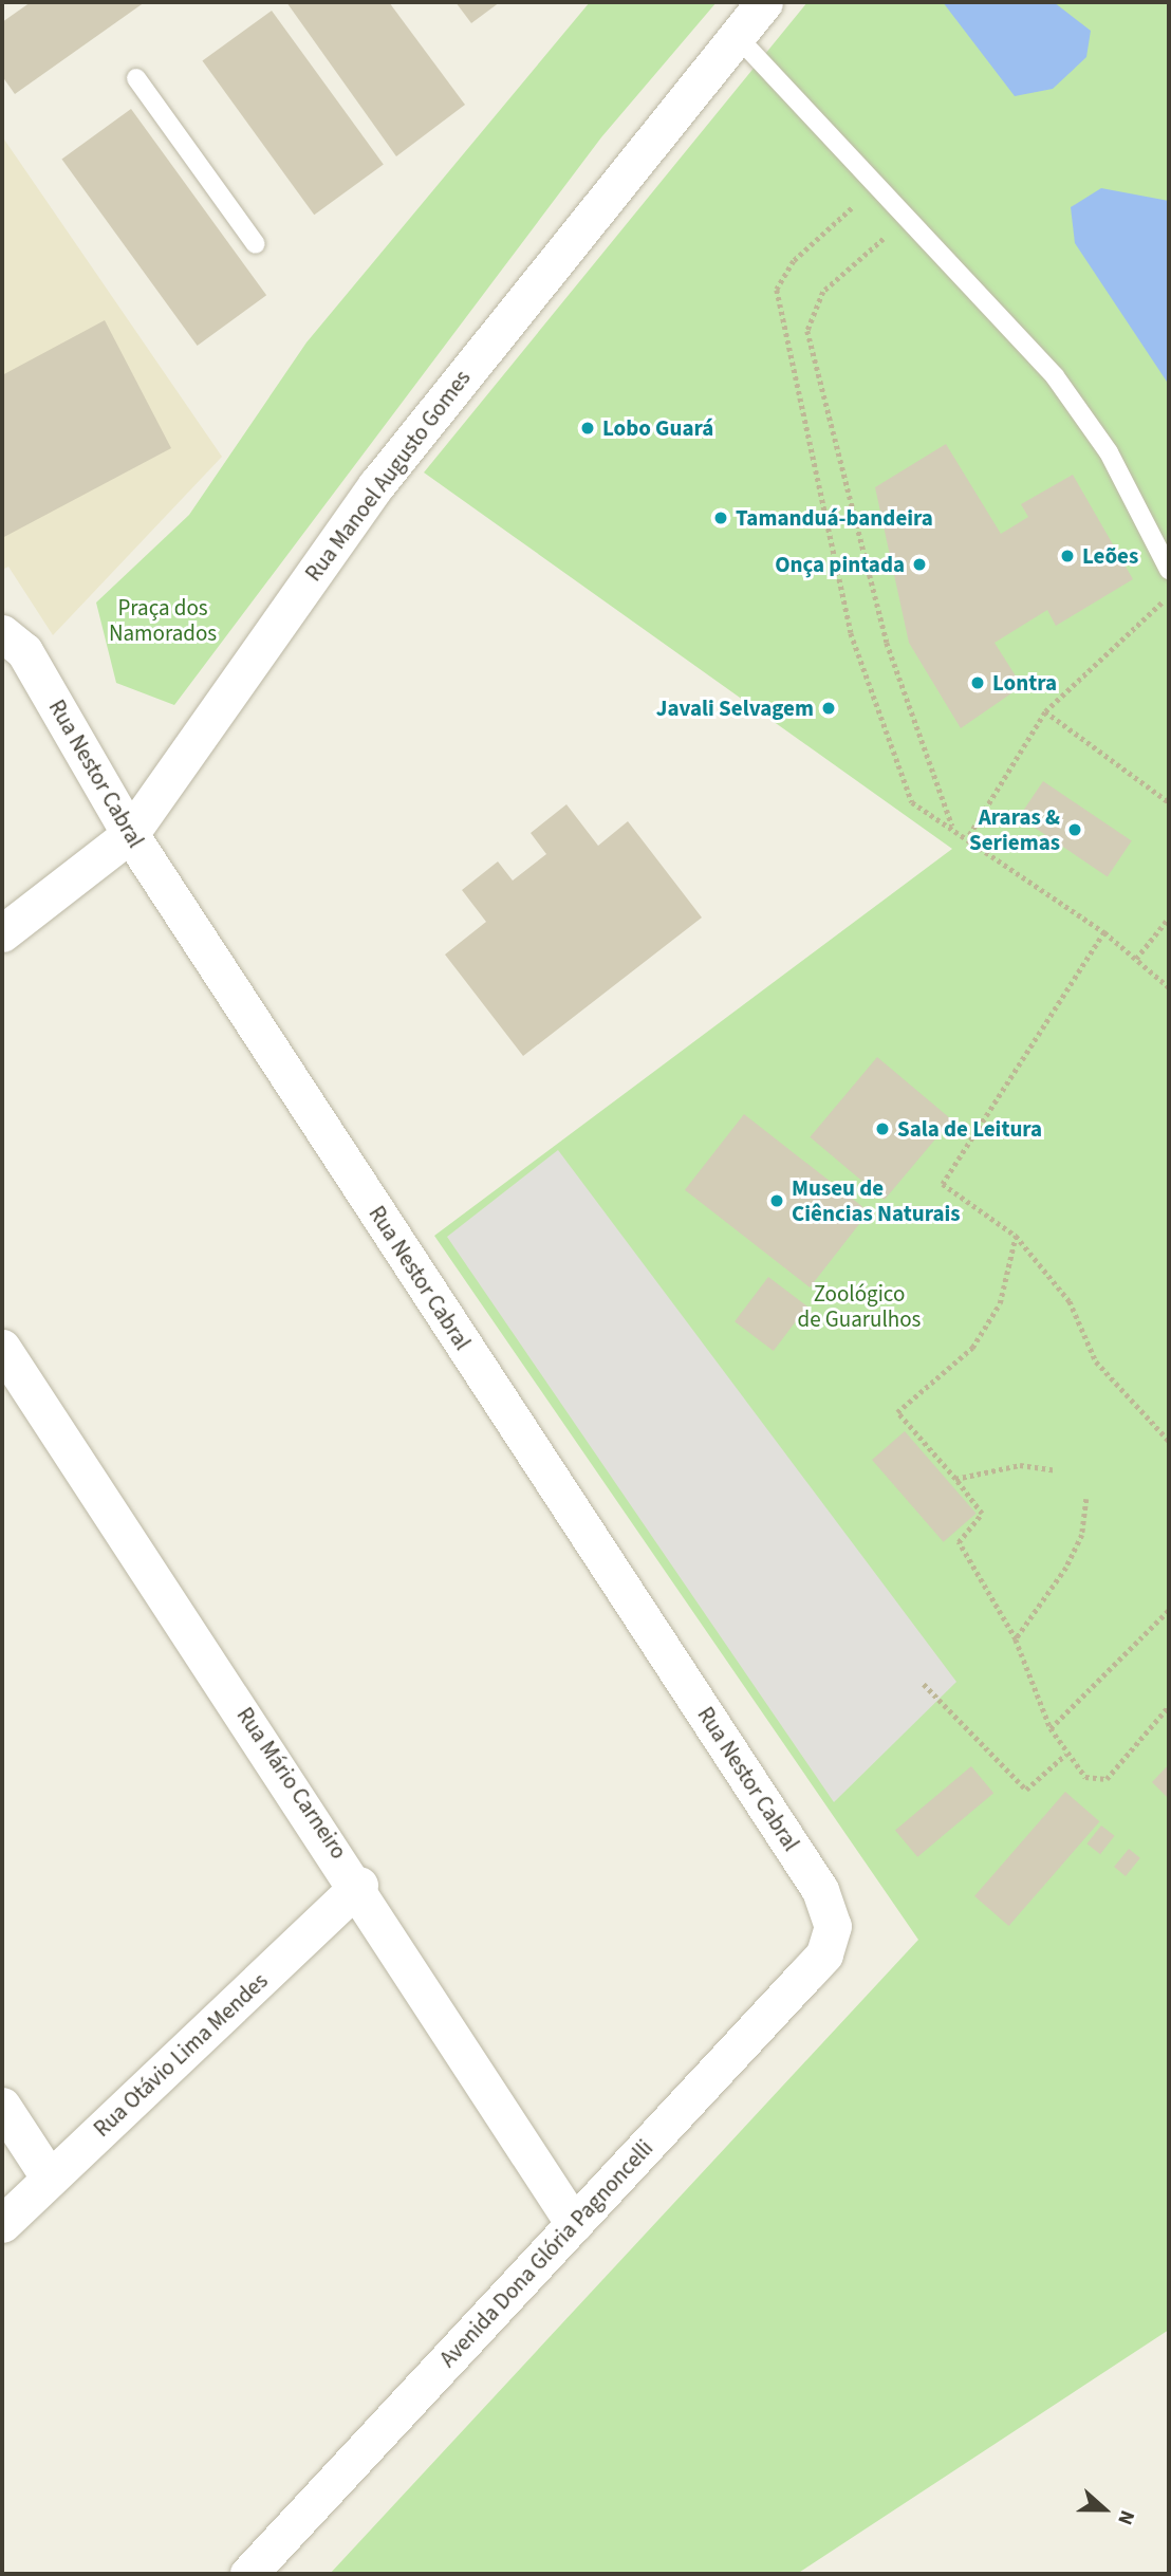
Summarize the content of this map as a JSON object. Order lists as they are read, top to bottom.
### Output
{
  "streets": {
    "street": [
      "Rua Manoel Augusto Gomes",
      "Rua Nestor Cabral",
      "Rua Mário Carneiro",
      "Rua Otávio Lima Mendes",
      "Avenida Dona Glória Pagnoncelli"
    ]
  },
  "crossings": [
    ["Rua Manoel Augusto Gomes", "Rua Nestor Cabral"],
    ["Rua Nestor Cabral", "Avenida Dona Glória Pagnoncelli"],
    ["Rua Mário Carneiro", "Rua Otávio Lima Mendes"],
    ["Rua Mário Carneiro", "Avenida Dona Glória Pagnoncelli"]
  ],
  "parks": ["Praça dos Namorados", "Zoológico de Guarulhos"],
  "places": [
    "Lobo Guará",
    "Tamanduá-bandeira",
    "Leões",
    "Onça pintada",
    "Lontra",
    "Javali Selvagem",
    "Araras & Seriemas",
    "Sala de Leitura",
    "Museu de Ciências Naturais"
  ],
  "north": "right"
}
